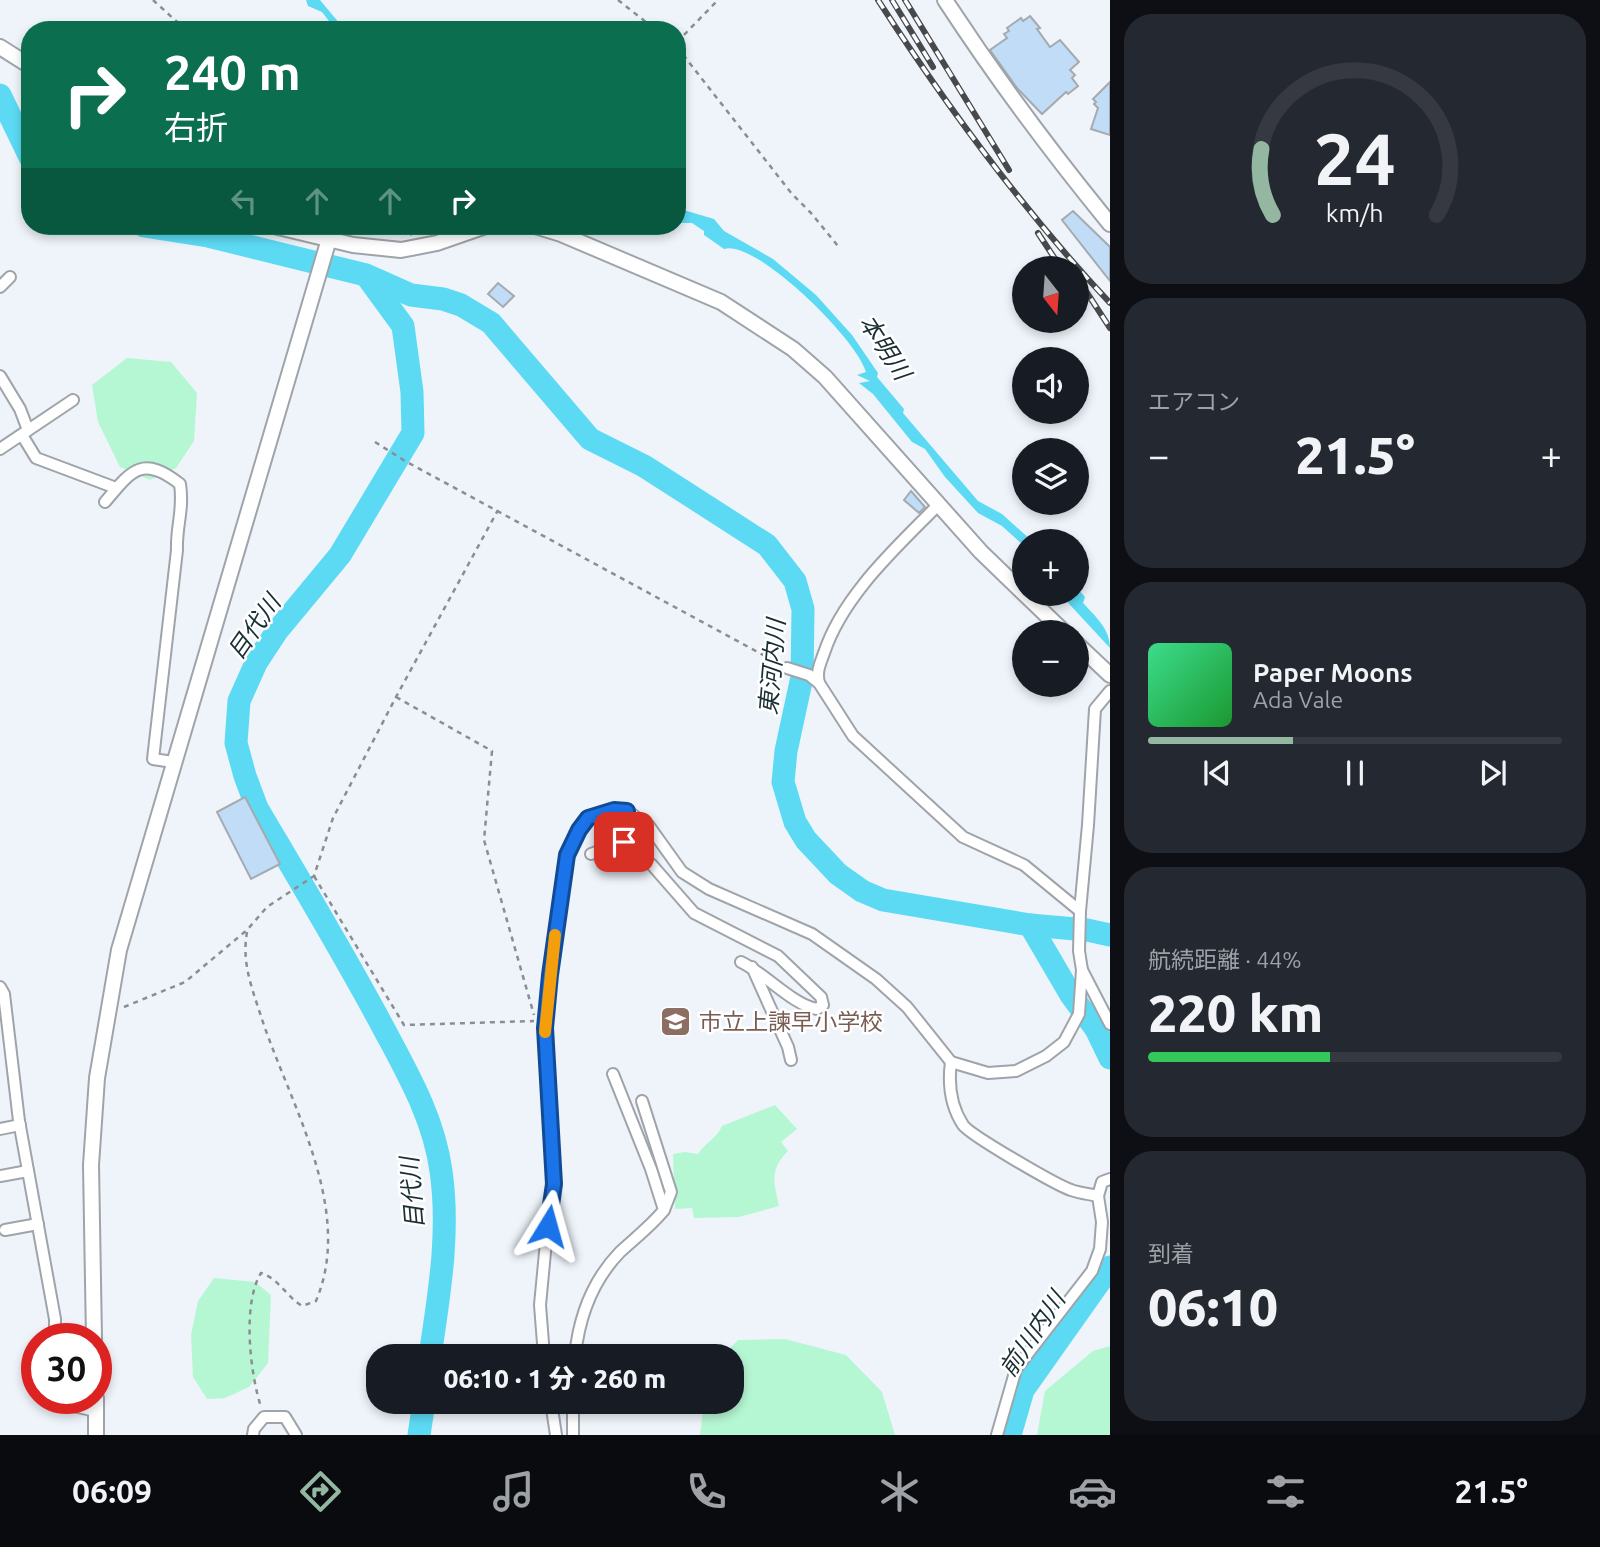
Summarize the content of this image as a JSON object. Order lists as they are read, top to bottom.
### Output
{
  "water": [
    "本明川",
    "目代川",
    "東河内川",
    "前川内川"
  ],
  "places": {
    "school or university": ["市立上諫早小学校"]
  },
  "north": "bottom",
  "page": {
    "turn": ["240 m", "右折"],
    "map_buttons": ["+", "−"],
    "tile": [
      "エアコン",
      ["航続距離 · 44%", "220 km"],
      ["到着", "06:10"]
    ],
    "heat": ["−", "21.5°", "+"],
    "song": ["Paper Moons", "Ada Vale"],
    "limit": "30",
    "trip": "06:10 · 1 分 · 260 m",
    "tabs": ["06:09", "21.5°"],
    "gauge": ["24", "km/h"]
  }
}
